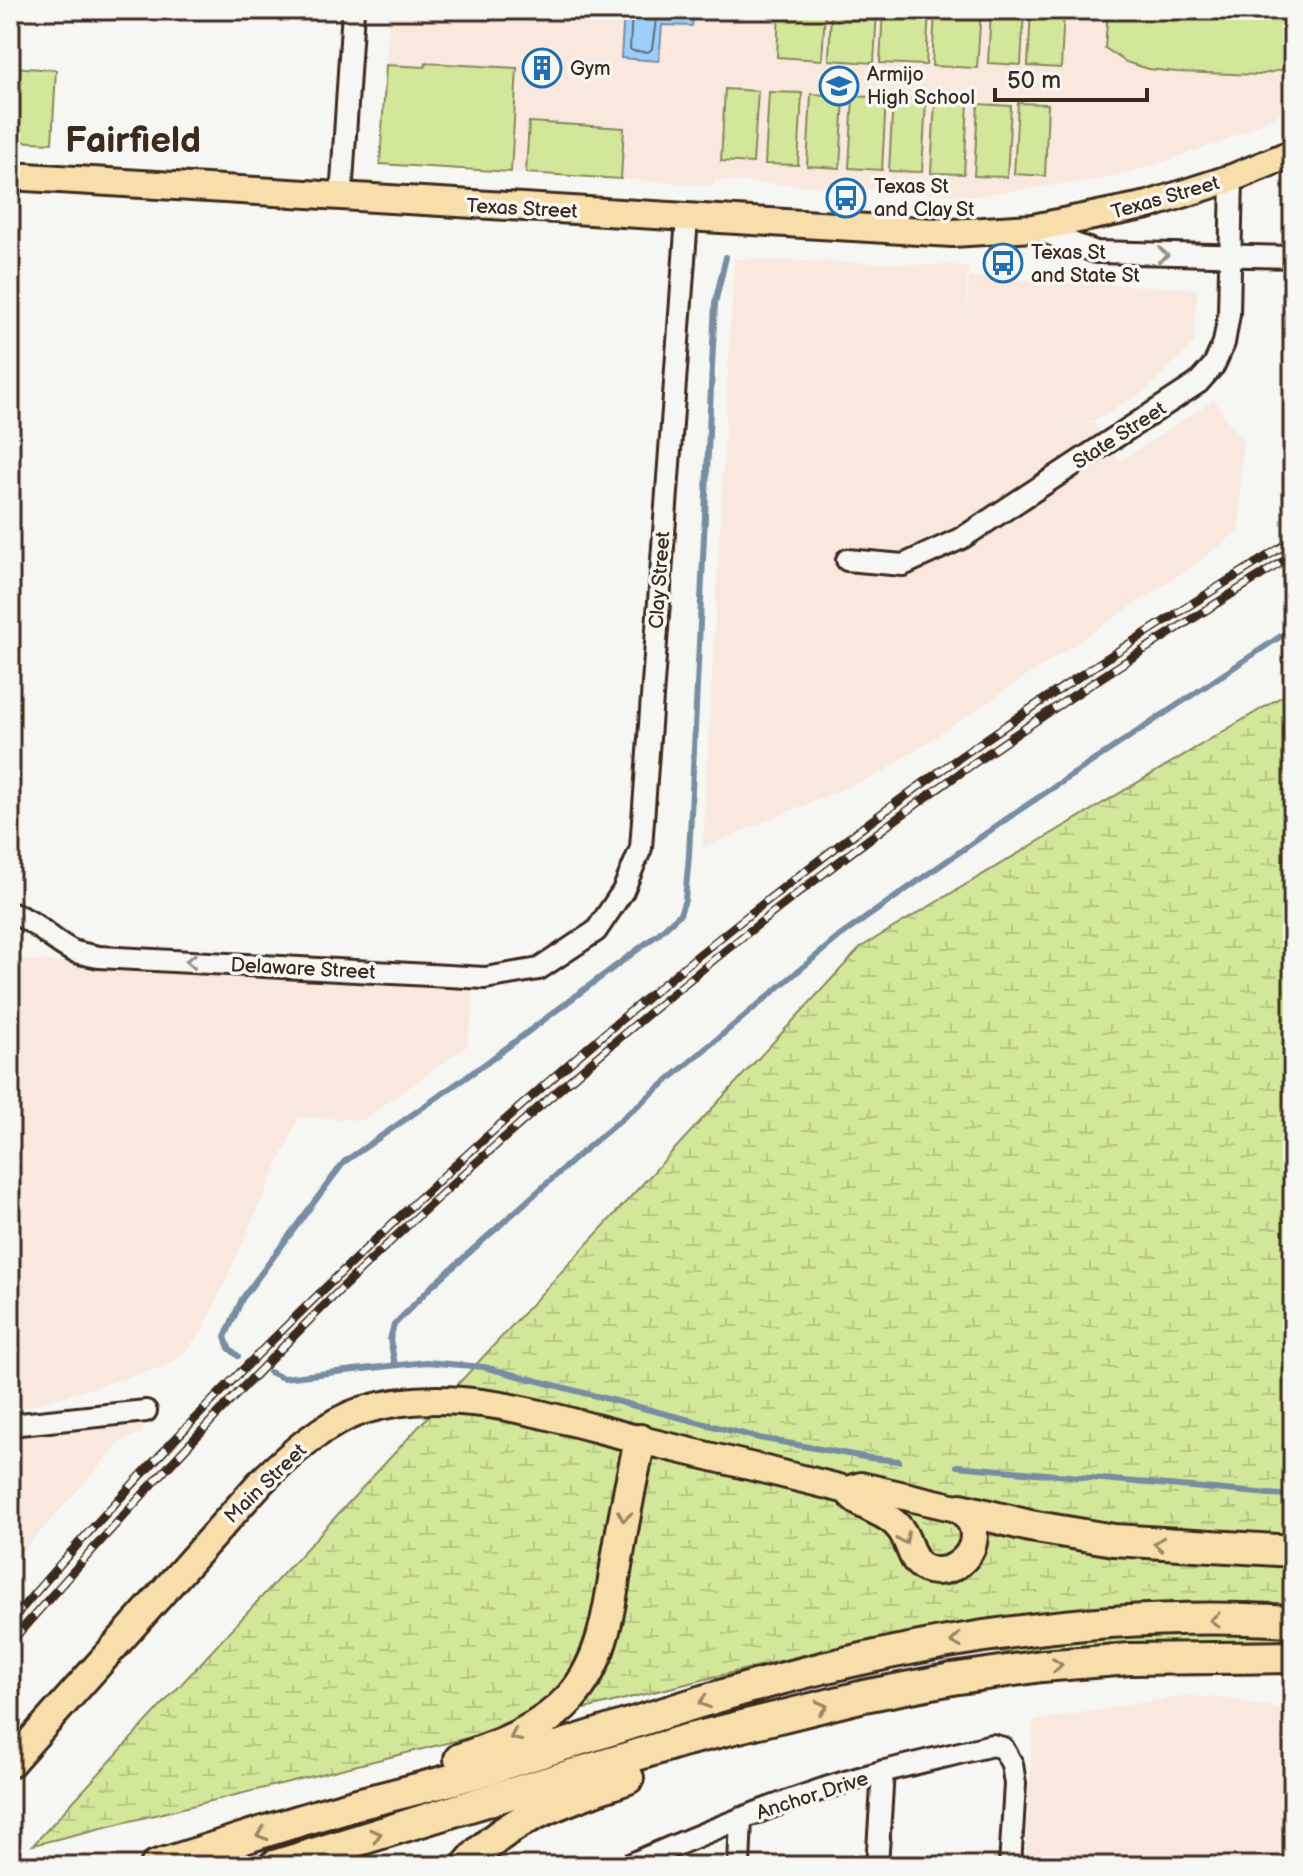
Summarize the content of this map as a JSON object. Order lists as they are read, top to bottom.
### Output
{
  "streets": {
    "main road": ["Texas Street", "Main Street"],
    "street": [
      "State Street",
      "Clay Street",
      "Delaware Street",
      "Anchor Drive"
    ]
  },
  "crossings": [
    ["Texas Street", "State Street"],
    ["Texas Street", "Clay Street"],
    ["Clay Street", "Delaware Street"]
  ],
  "one_way": ["Delaware Street"],
  "districts": ["Fairfield"],
  "places": {
    "building": ["Gym"],
    "school or university": ["Armijo High School"],
    "bus stop": ["Texas St and Clay St", "Texas St and State St"]
  },
  "scale_bar": "50 m"
}
